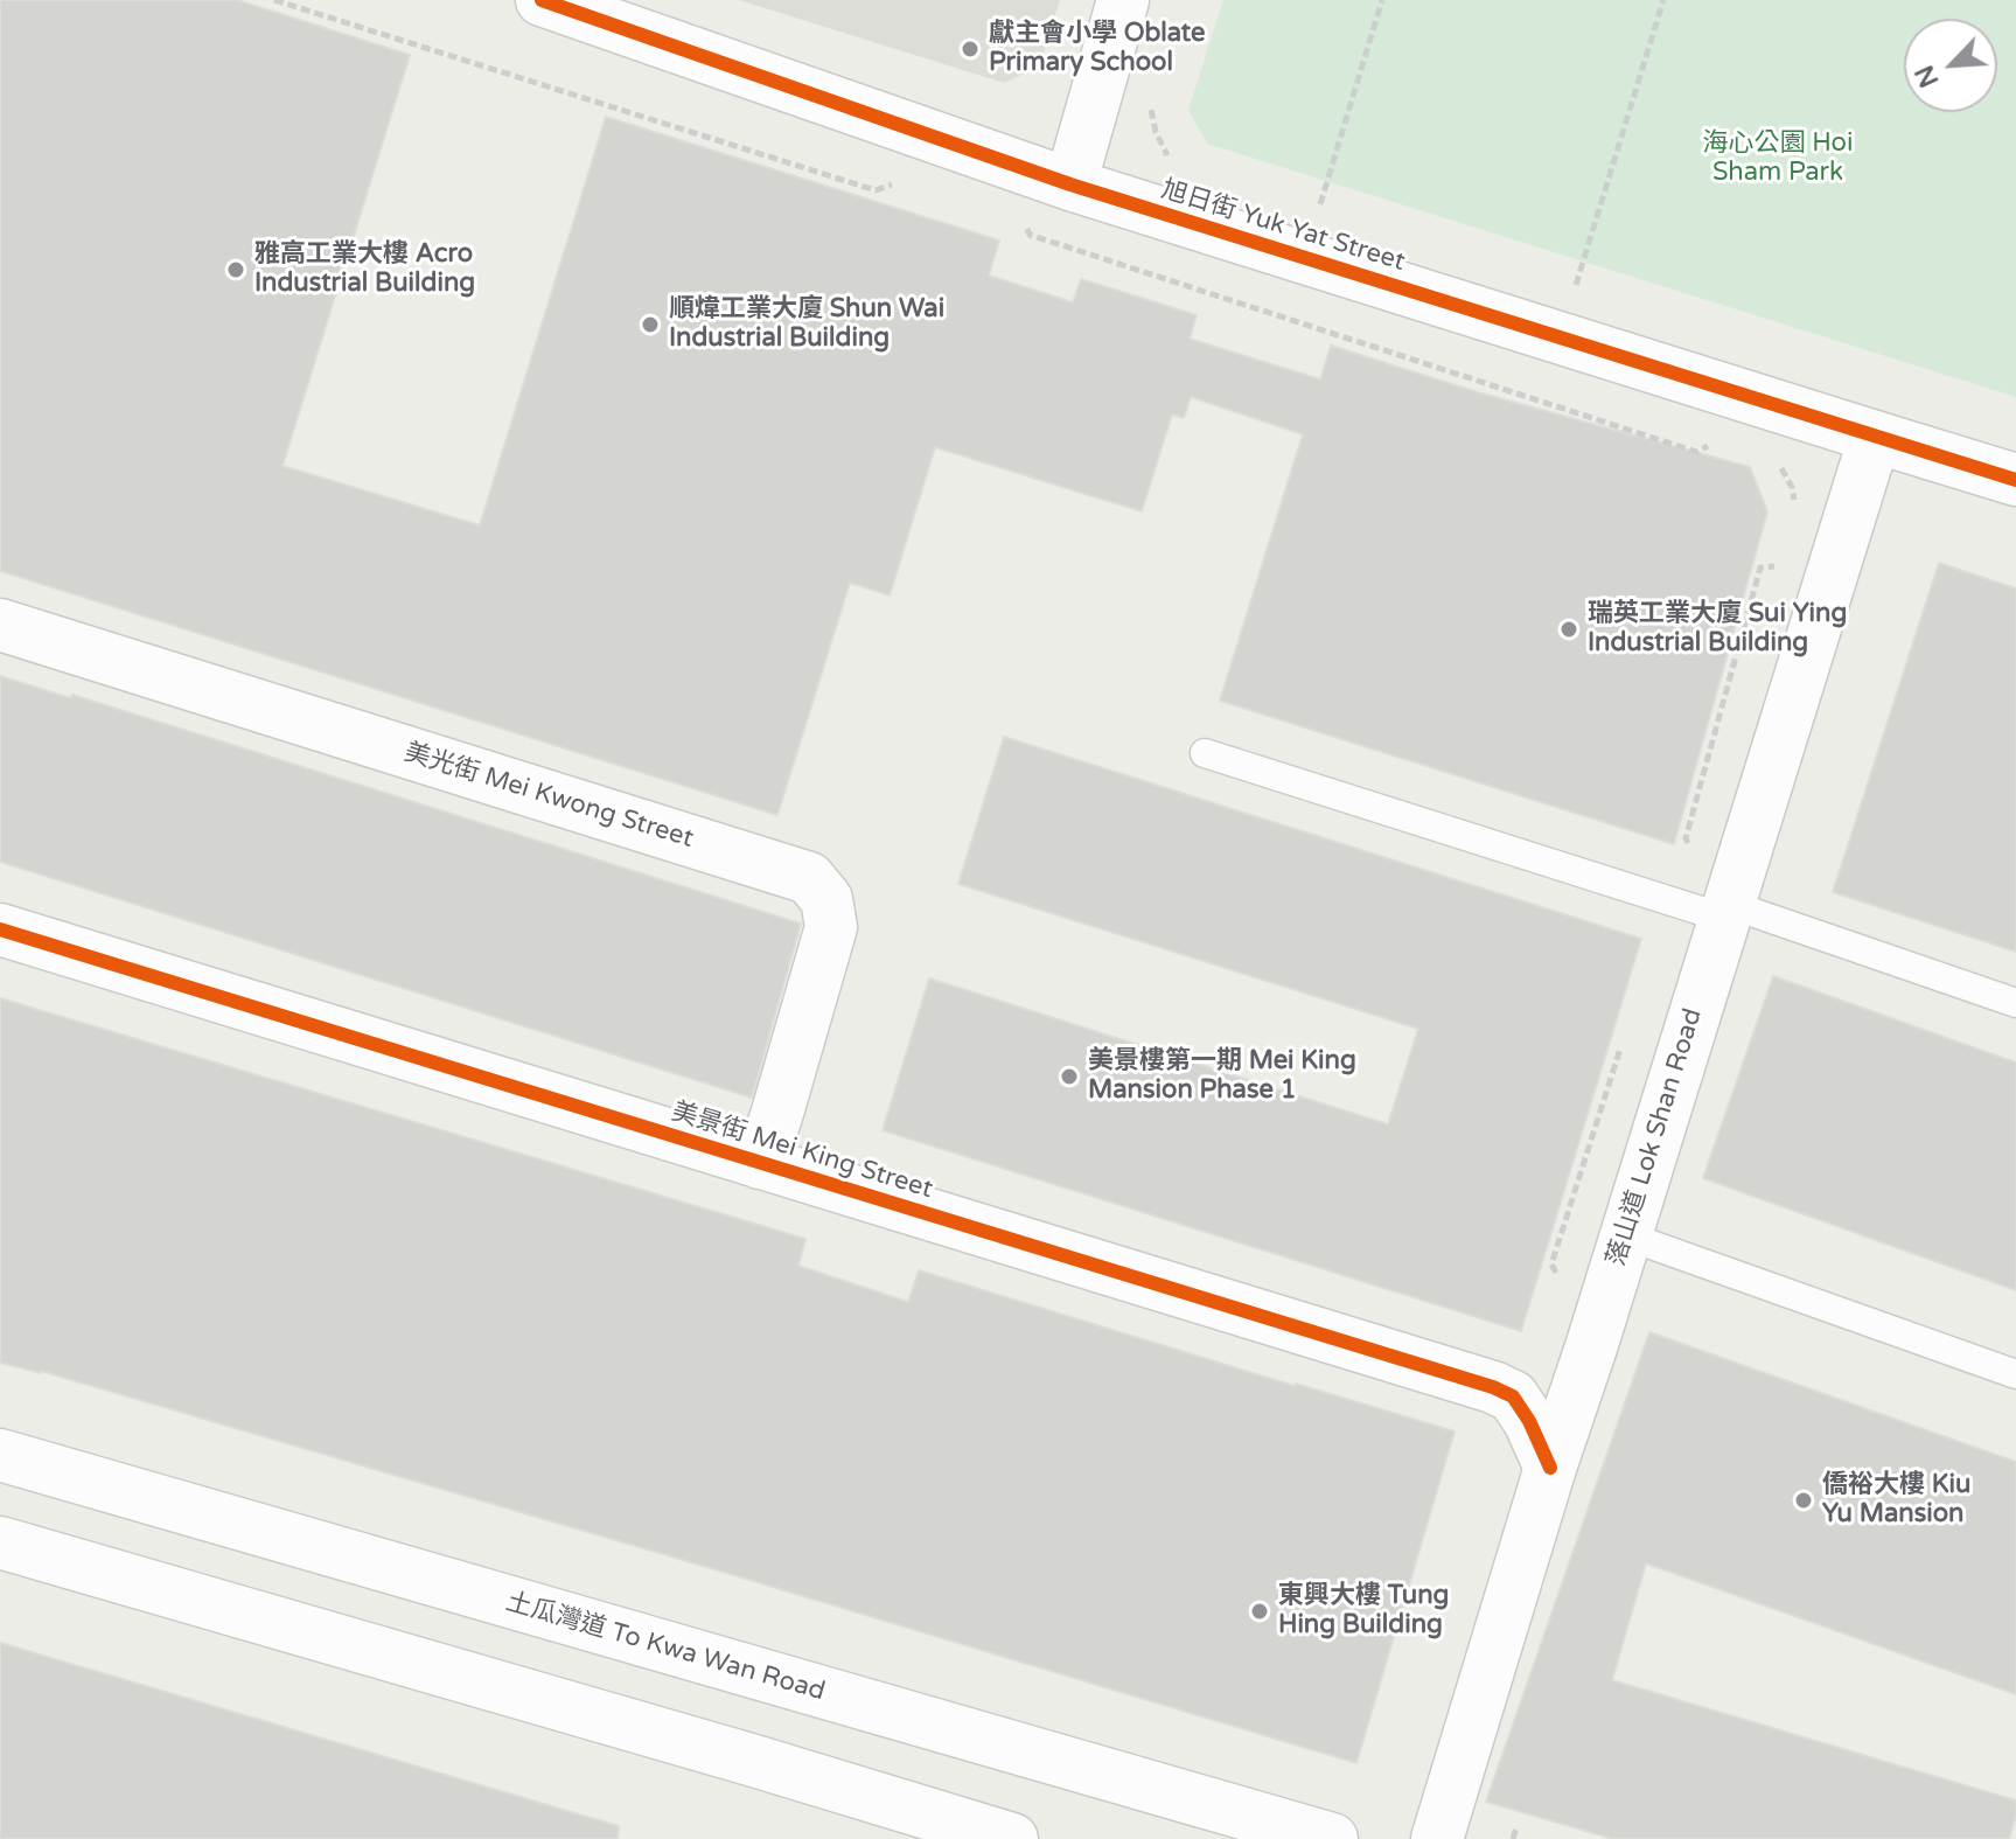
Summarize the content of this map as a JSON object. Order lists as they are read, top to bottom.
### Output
{
  "streets": {
    "street": [
      "旭日街 Yuk Yat Street",
      "美光街 Mei Kwong Street",
      "落山道 Lok Shan Road",
      "美景街 Mei King Street",
      "土瓜灣道 To Kwa Wan Road"
    ]
  },
  "crossings": [
    ["旭日街 Yuk Yat Street", "落山道 Lok Shan Road"],
    ["美光街 Mei Kwong Street", "美景街 Mei King Street"],
    ["落山道 Lok Shan Road", "美景街 Mei King Street"]
  ],
  "parks": ["海心公園 Hoi Sham Park"],
  "places": [
    "獻主會小學 Oblate Primary School",
    "雅高工業大樓 Acro Industrial Building",
    "順煒工業大廈 Shun Wai Industrial Building",
    "瑞英工業大廈 Sui Ying Industrial Building",
    "美景樓第一期 Mei King Mansion Phase 1",
    "僑裕大樓 Kiu Yu Mansion",
    "東興大樓 Tung Hing Building"
  ],
  "north": "bottom left"
}
